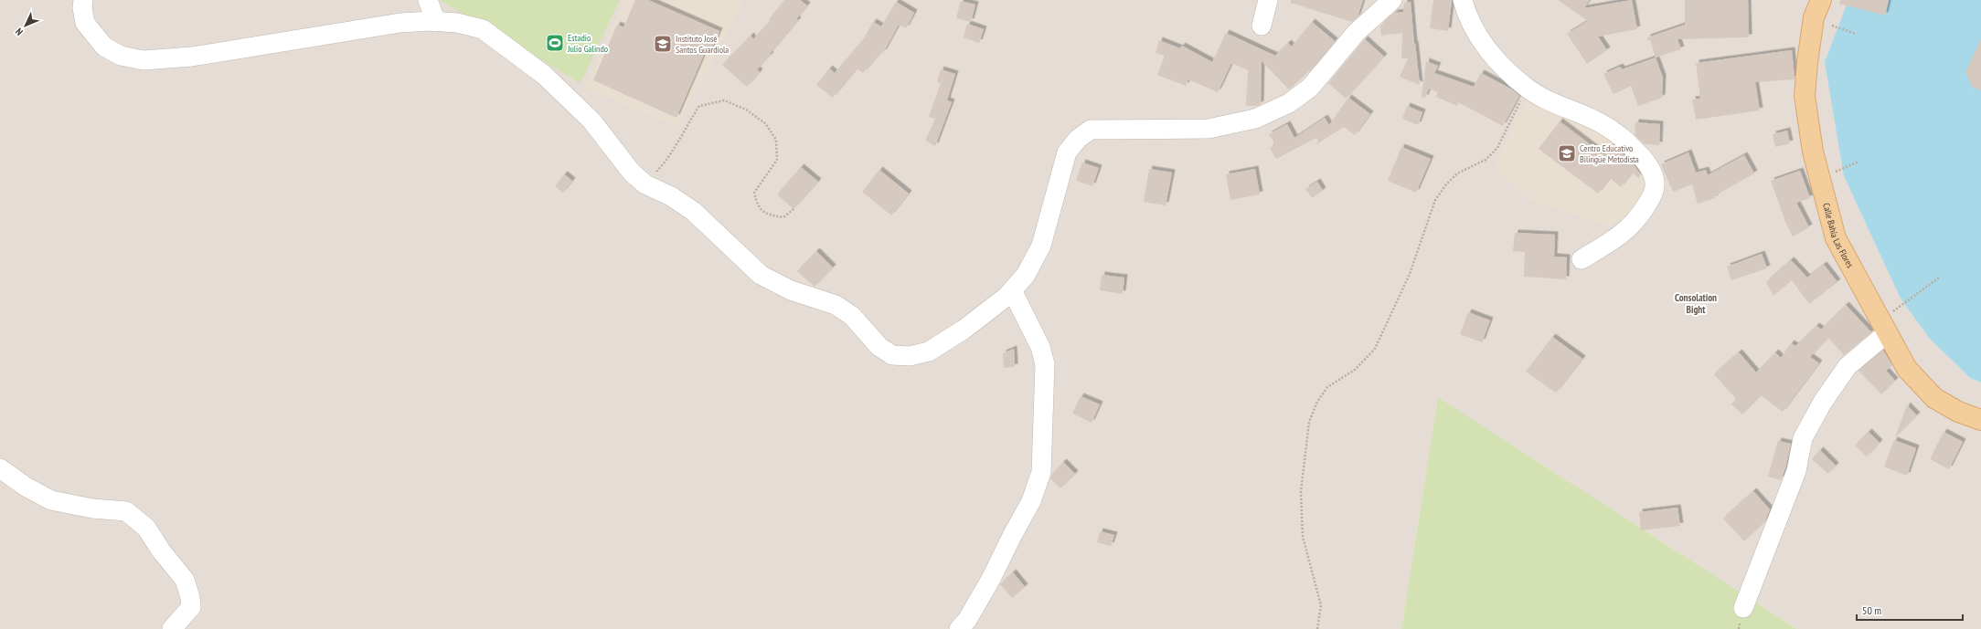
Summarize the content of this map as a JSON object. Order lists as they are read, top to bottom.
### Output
{
  "streets": {
    "main road": ["Calle Bahía Las Flores"]
  },
  "districts": ["Consolation Bight"],
  "places": {
    "sports": ["Estadio Julio Galindo"],
    "school or university": ["Instituto José Santos Guardiola", "Centro Educativo Bilingüe Metodista"]
  },
  "scale_bar": "50 m",
  "north": "bottom left"
}
